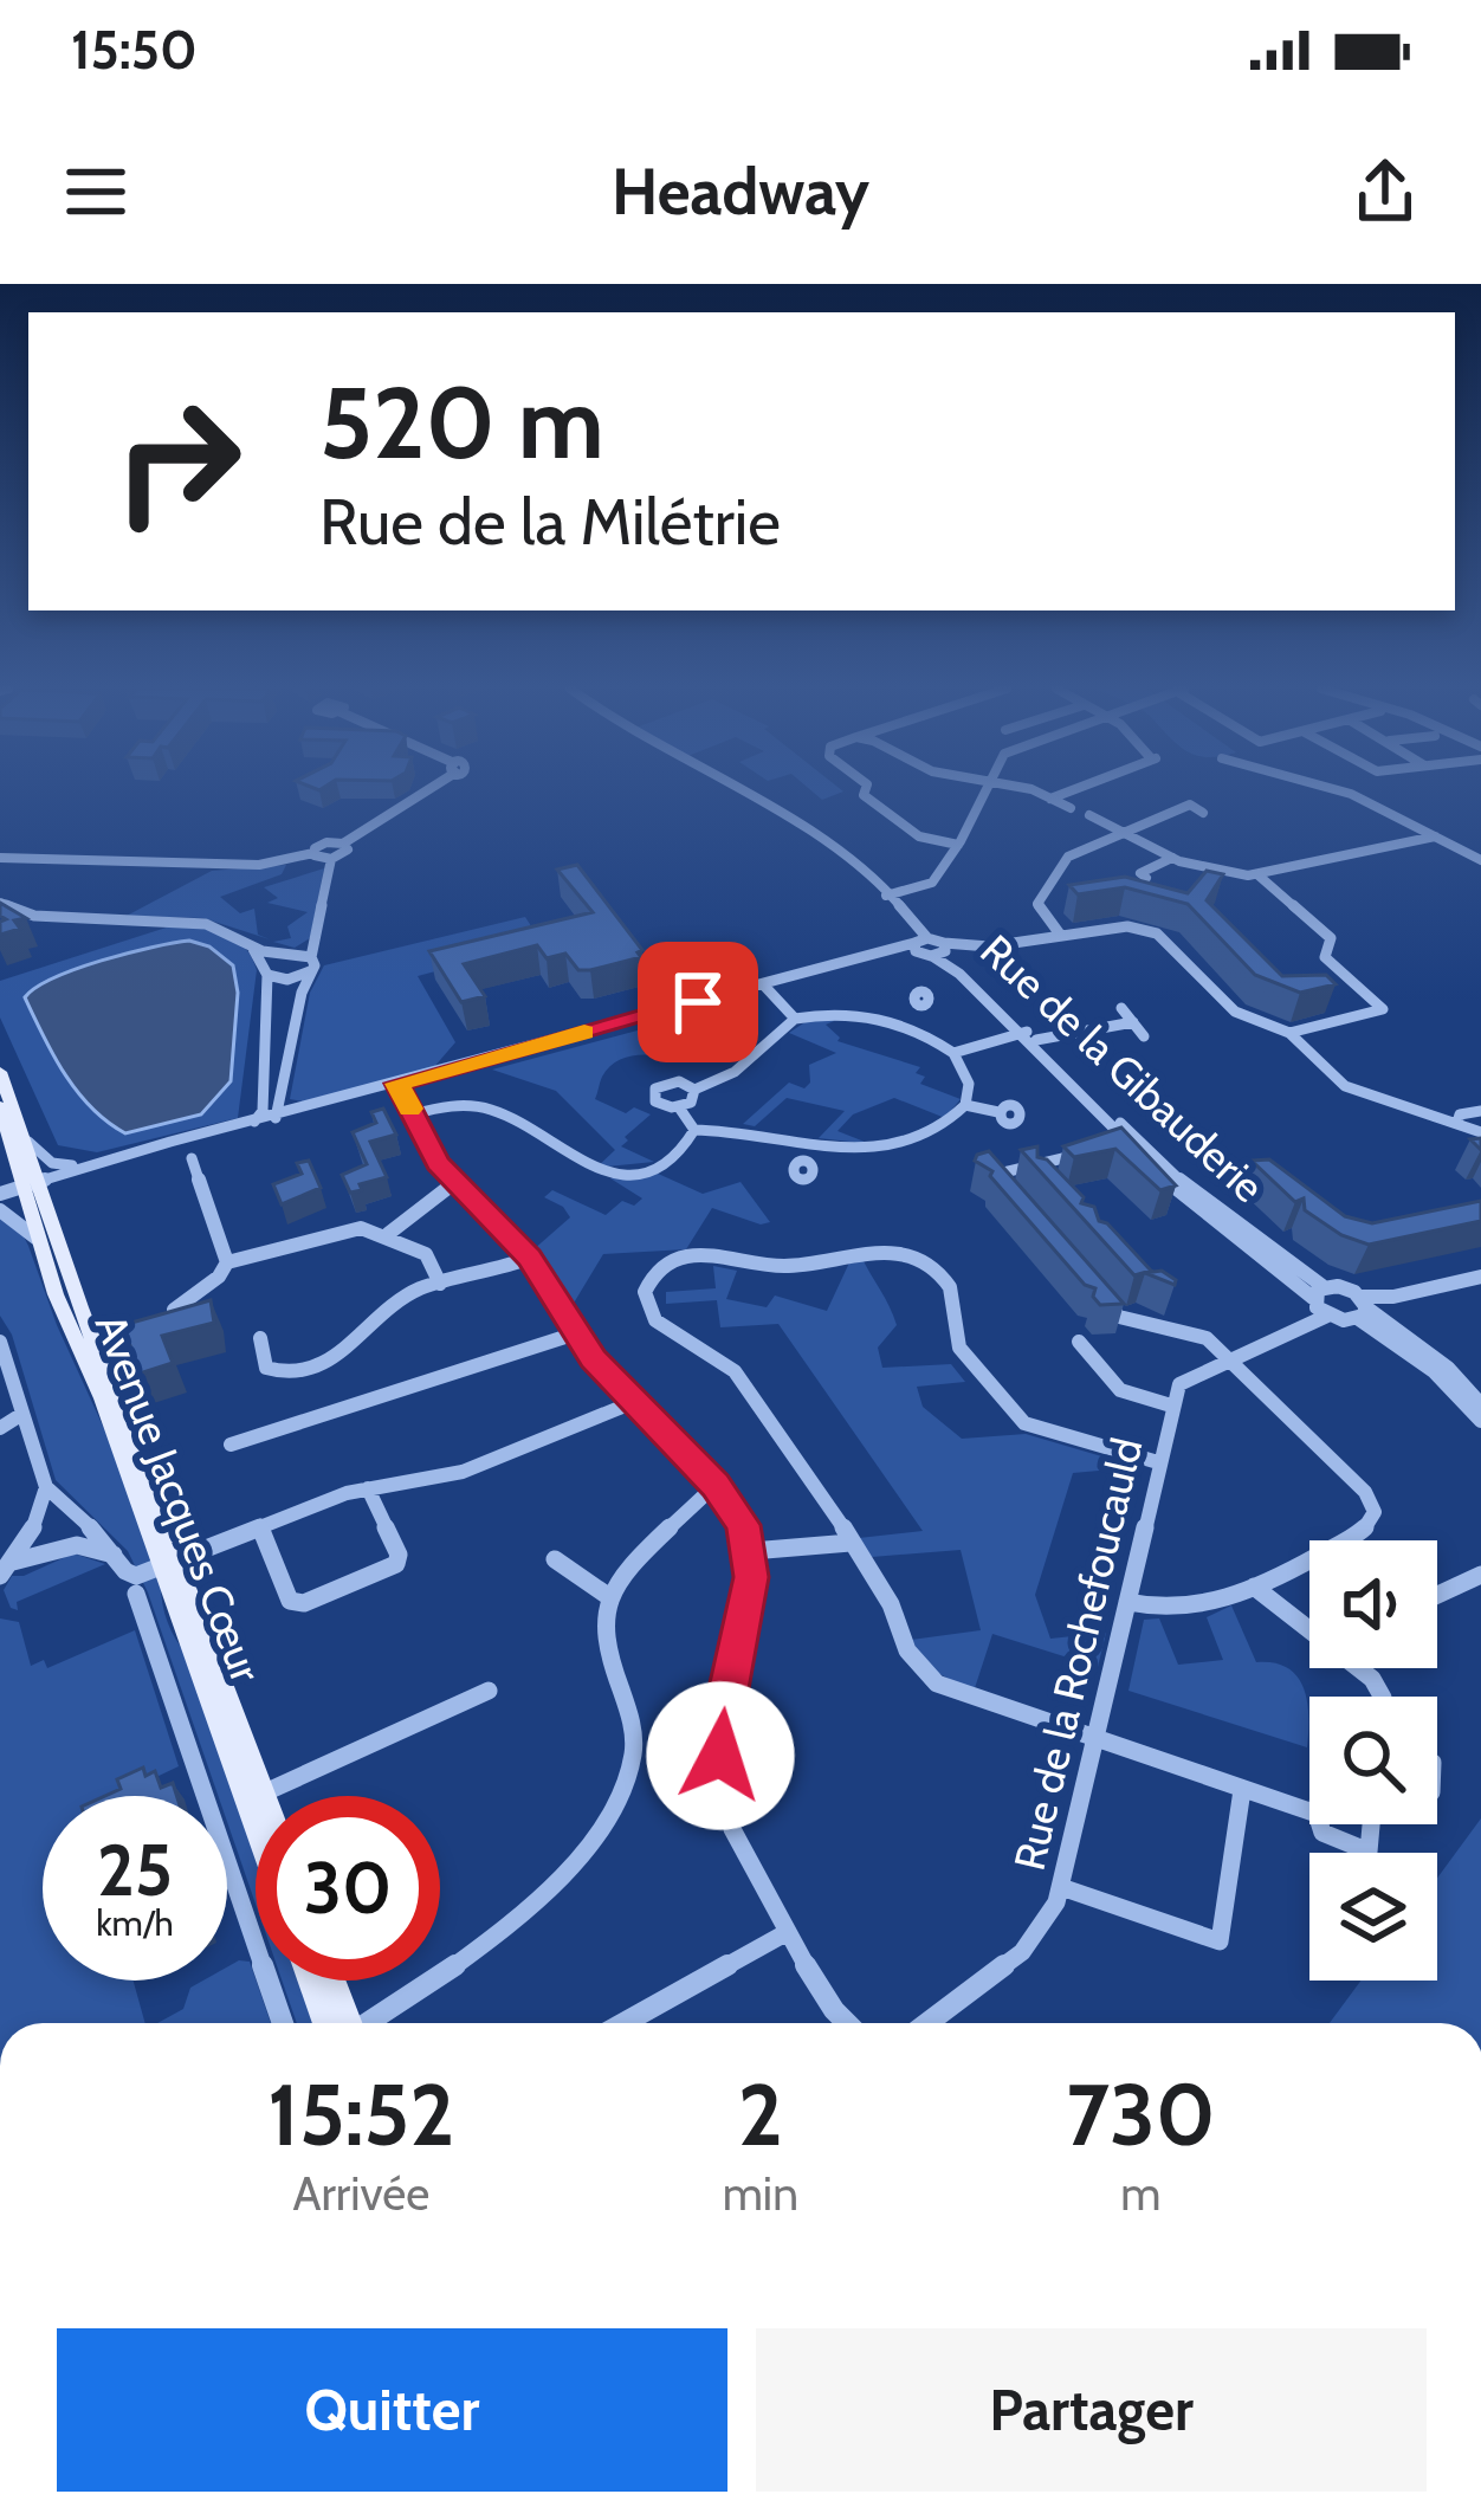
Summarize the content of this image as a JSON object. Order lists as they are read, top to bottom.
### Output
{
  "streets": {
    "main road": ["Avenue Jacques Cœur"],
    "street": ["Rue de la Gibauderie", "Rue de la Rochefoucauld"]
  },
  "page": {
    "status": "15:50",
    "header": "Headway",
    "turn": ["520 m", "Rue de la Milétrie"],
    "speed": "25 km/h",
    "limit": "30",
    "eta": [
      "15:52",
      "Arrivée",
      "2",
      "min",
      "730",
      "m"
    ],
    "buttons": ["Quitter", "Partager"]
  }
}
